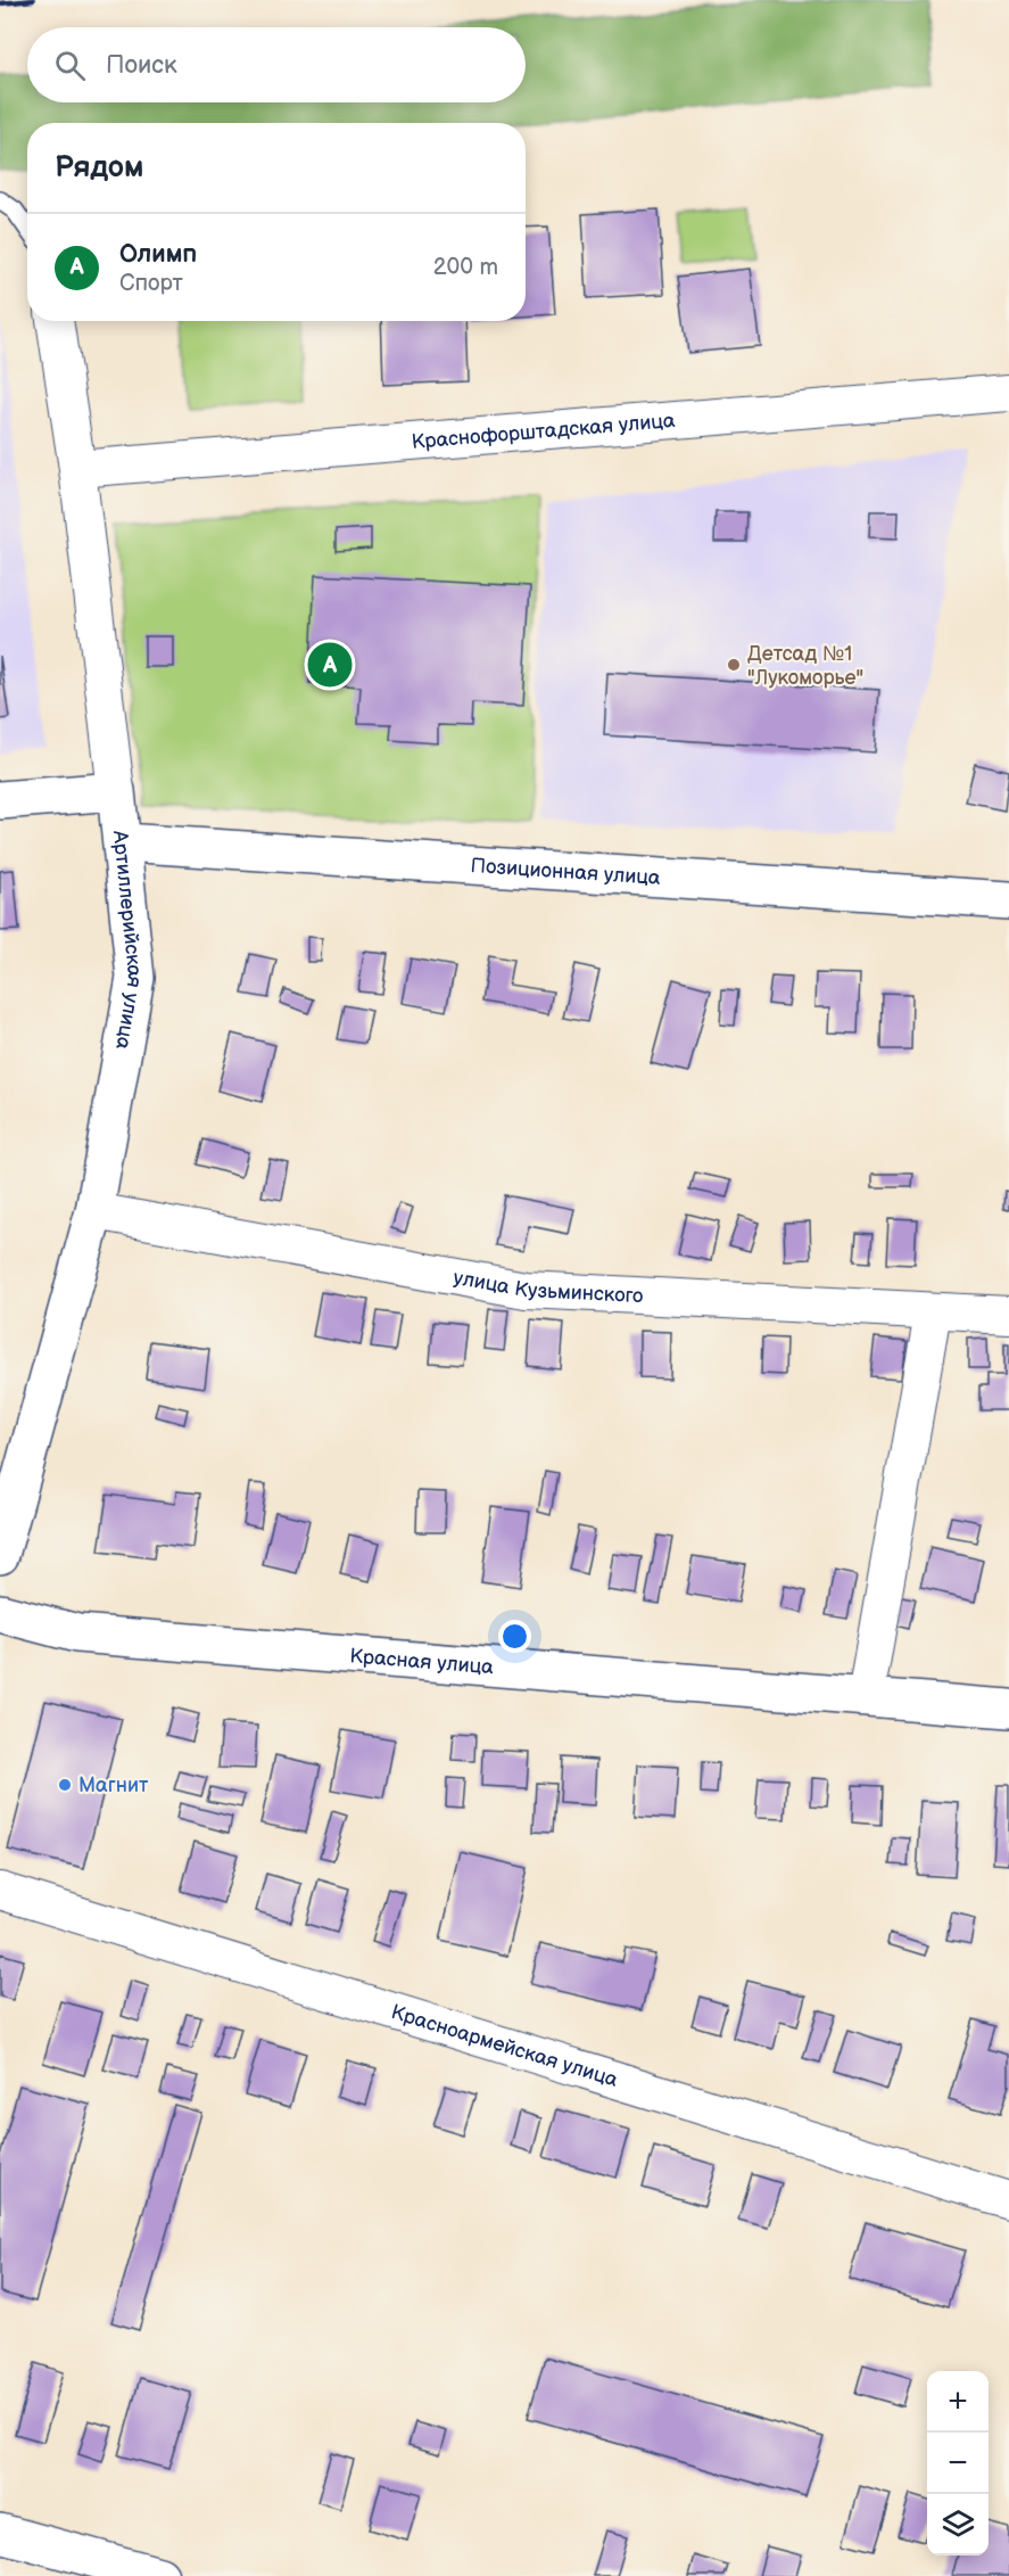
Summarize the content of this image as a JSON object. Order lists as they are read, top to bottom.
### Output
{
  "streets": {
    "street": [
      "Краснофорштадская улица",
      "Позиционная улица",
      "Артиллерийская улица",
      "улица Кузьминского",
      "Красная улица",
      "Красноармейская улица"
    ]
  },
  "crossings": [
    ["Краснофорштадская улица", "Артиллерийская улица"],
    ["Позиционная улица", "Артиллерийская улица"],
    ["Артиллерийская улица", "улица Кузьминского"]
  ],
  "places": ["Детсад №1 \"Лукоморье\"", "Магнит"],
  "page": {
    "search": "Поиск",
    "heading": "Рядом",
    "list": [
      {
        "mark": "A",
        "name": "Олимп",
        "note": "Спорт",
        "value": "200 m"
      }
    ],
    "pins": "A",
    "map_buttons": ["+", "−"]
  }
}
